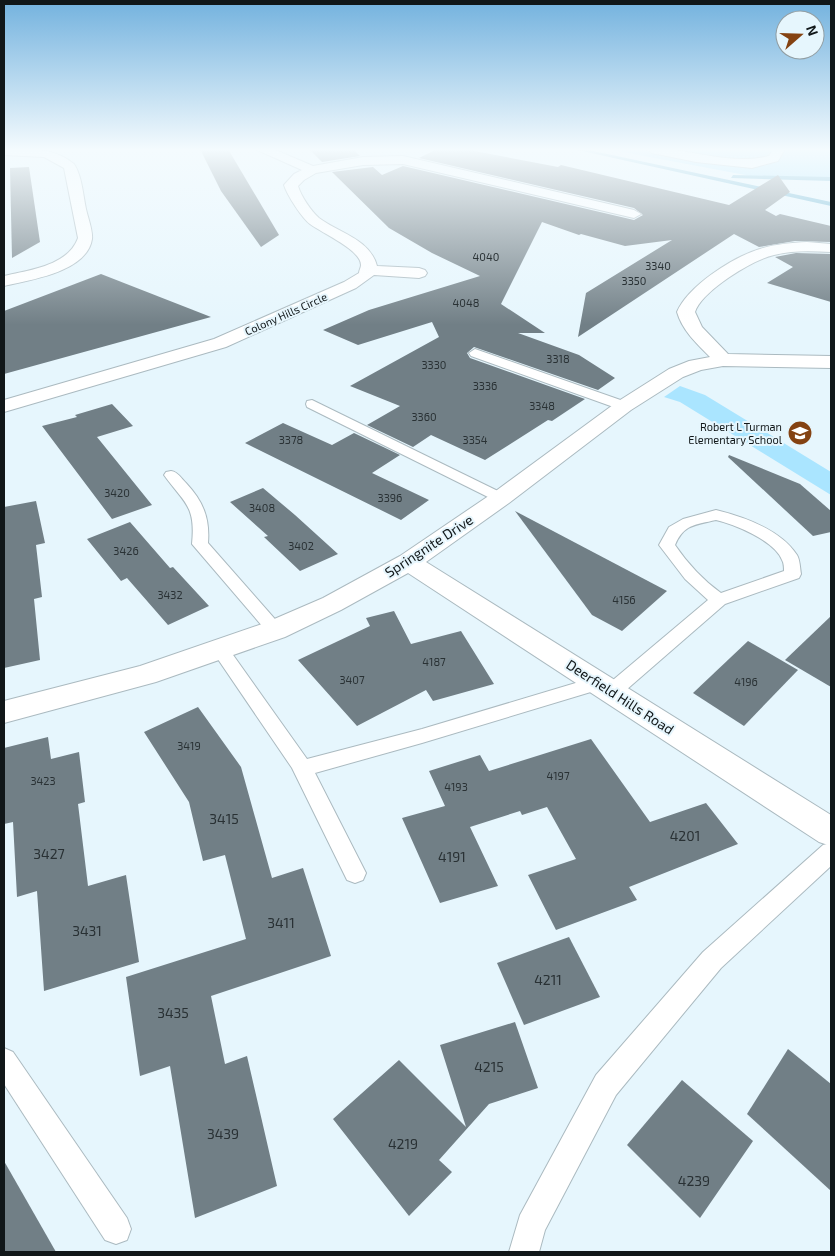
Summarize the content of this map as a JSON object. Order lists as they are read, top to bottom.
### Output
{
  "streets": {
    "street": ["Colony Hills Circle", "Springnite Drive", "Deerfield Hills Road"]
  },
  "crossings": [
    ["Springnite Drive", "Deerfield Hills Road"]
  ],
  "places": {
    "school or university": ["Robert L Turman Elementary School"]
  },
  "house_numbers": [
    "4040",
    "3340",
    "3350",
    "4048",
    "3318",
    "3330",
    "3336",
    "3348",
    "3360",
    "3378",
    "3354",
    "3420",
    "3396",
    "3408",
    "3402",
    "3426",
    "3432",
    "4156",
    "4187",
    "3407",
    "4196",
    "3419",
    "4197",
    "3423",
    "4193",
    "3415",
    "4201",
    "3427",
    "4191",
    "3411",
    "3431",
    "4211",
    "3435",
    "4215",
    "3439",
    "4219",
    "4239"
  ],
  "north": "right"
}
